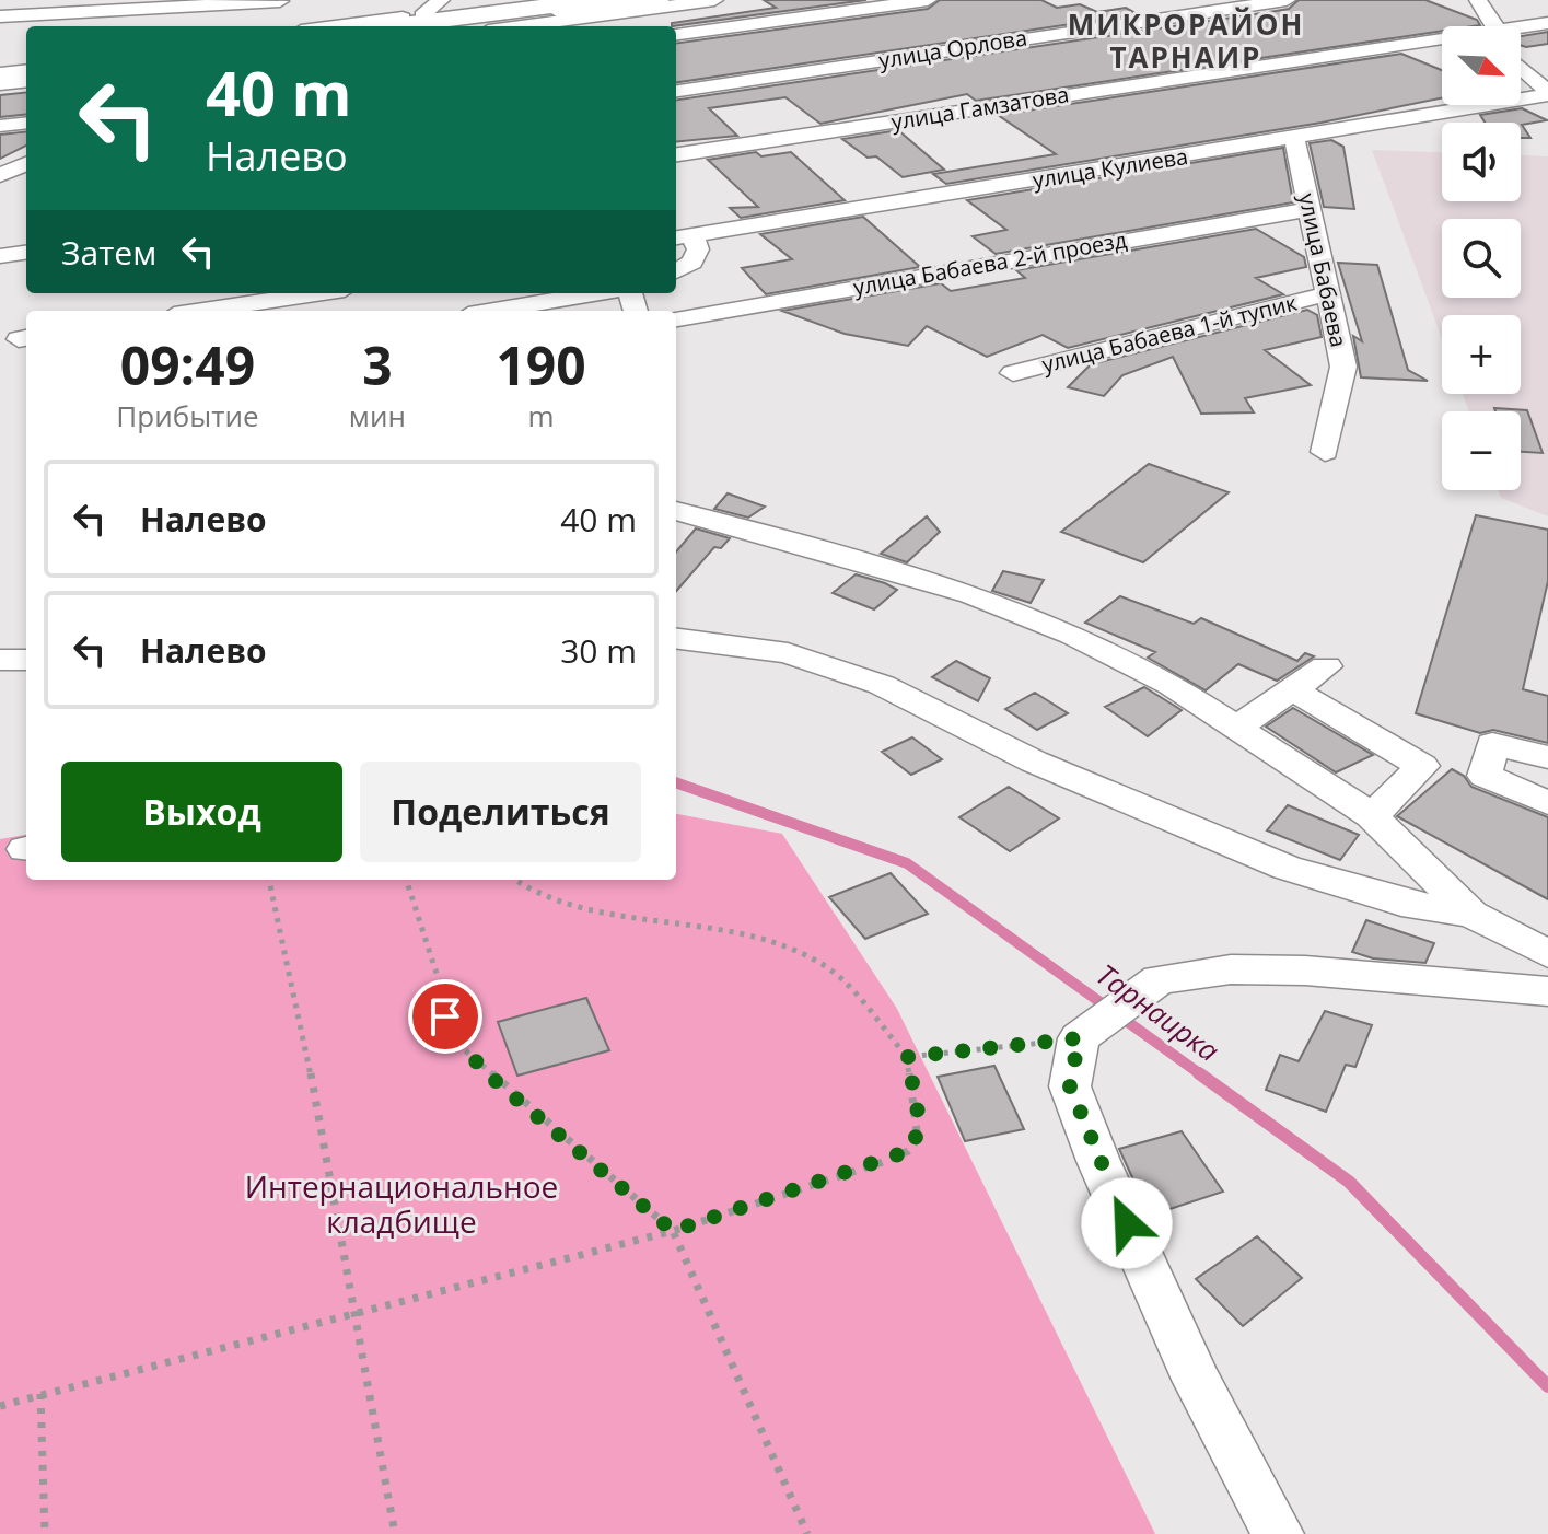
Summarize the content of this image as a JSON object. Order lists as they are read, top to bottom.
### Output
{
  "streets": {
    "street": [
      "улица Орлова",
      "улица Гамзатова",
      "улица Кулиева",
      "улица Бабаева 2-й проезд",
      "улица Бабаева",
      "улица Бабаева 1-й тупик"
    ]
  },
  "crossings": [
    ["улица Кулиева", "улица Бабаева"],
    ["улица Бабаева 2-й проезд", "улица Бабаева"],
    ["улица Бабаева", "улица Бабаева 1-й тупик"]
  ],
  "districts": ["МИКРОРАЙОН ТАРНАИР"],
  "water": ["Тарнаирка"],
  "parks": ["Интернациональное кладбище"],
  "north": "bottom right",
  "page": {
    "map_buttons": ["+", "−"],
    "turn": ["40 m", "Налево"],
    "then": "Затем",
    "eta": [
      "09:49",
      "Прибытие",
      "3",
      "мин",
      "190",
      "m"
    ],
    "list": [
      {
        "name": "Налево",
        "value": "40 m"
      },
      {
        "name": "Налево",
        "value": "30 m"
      }
    ],
    "buttons": ["Выход", "Поделиться"]
  }
}
